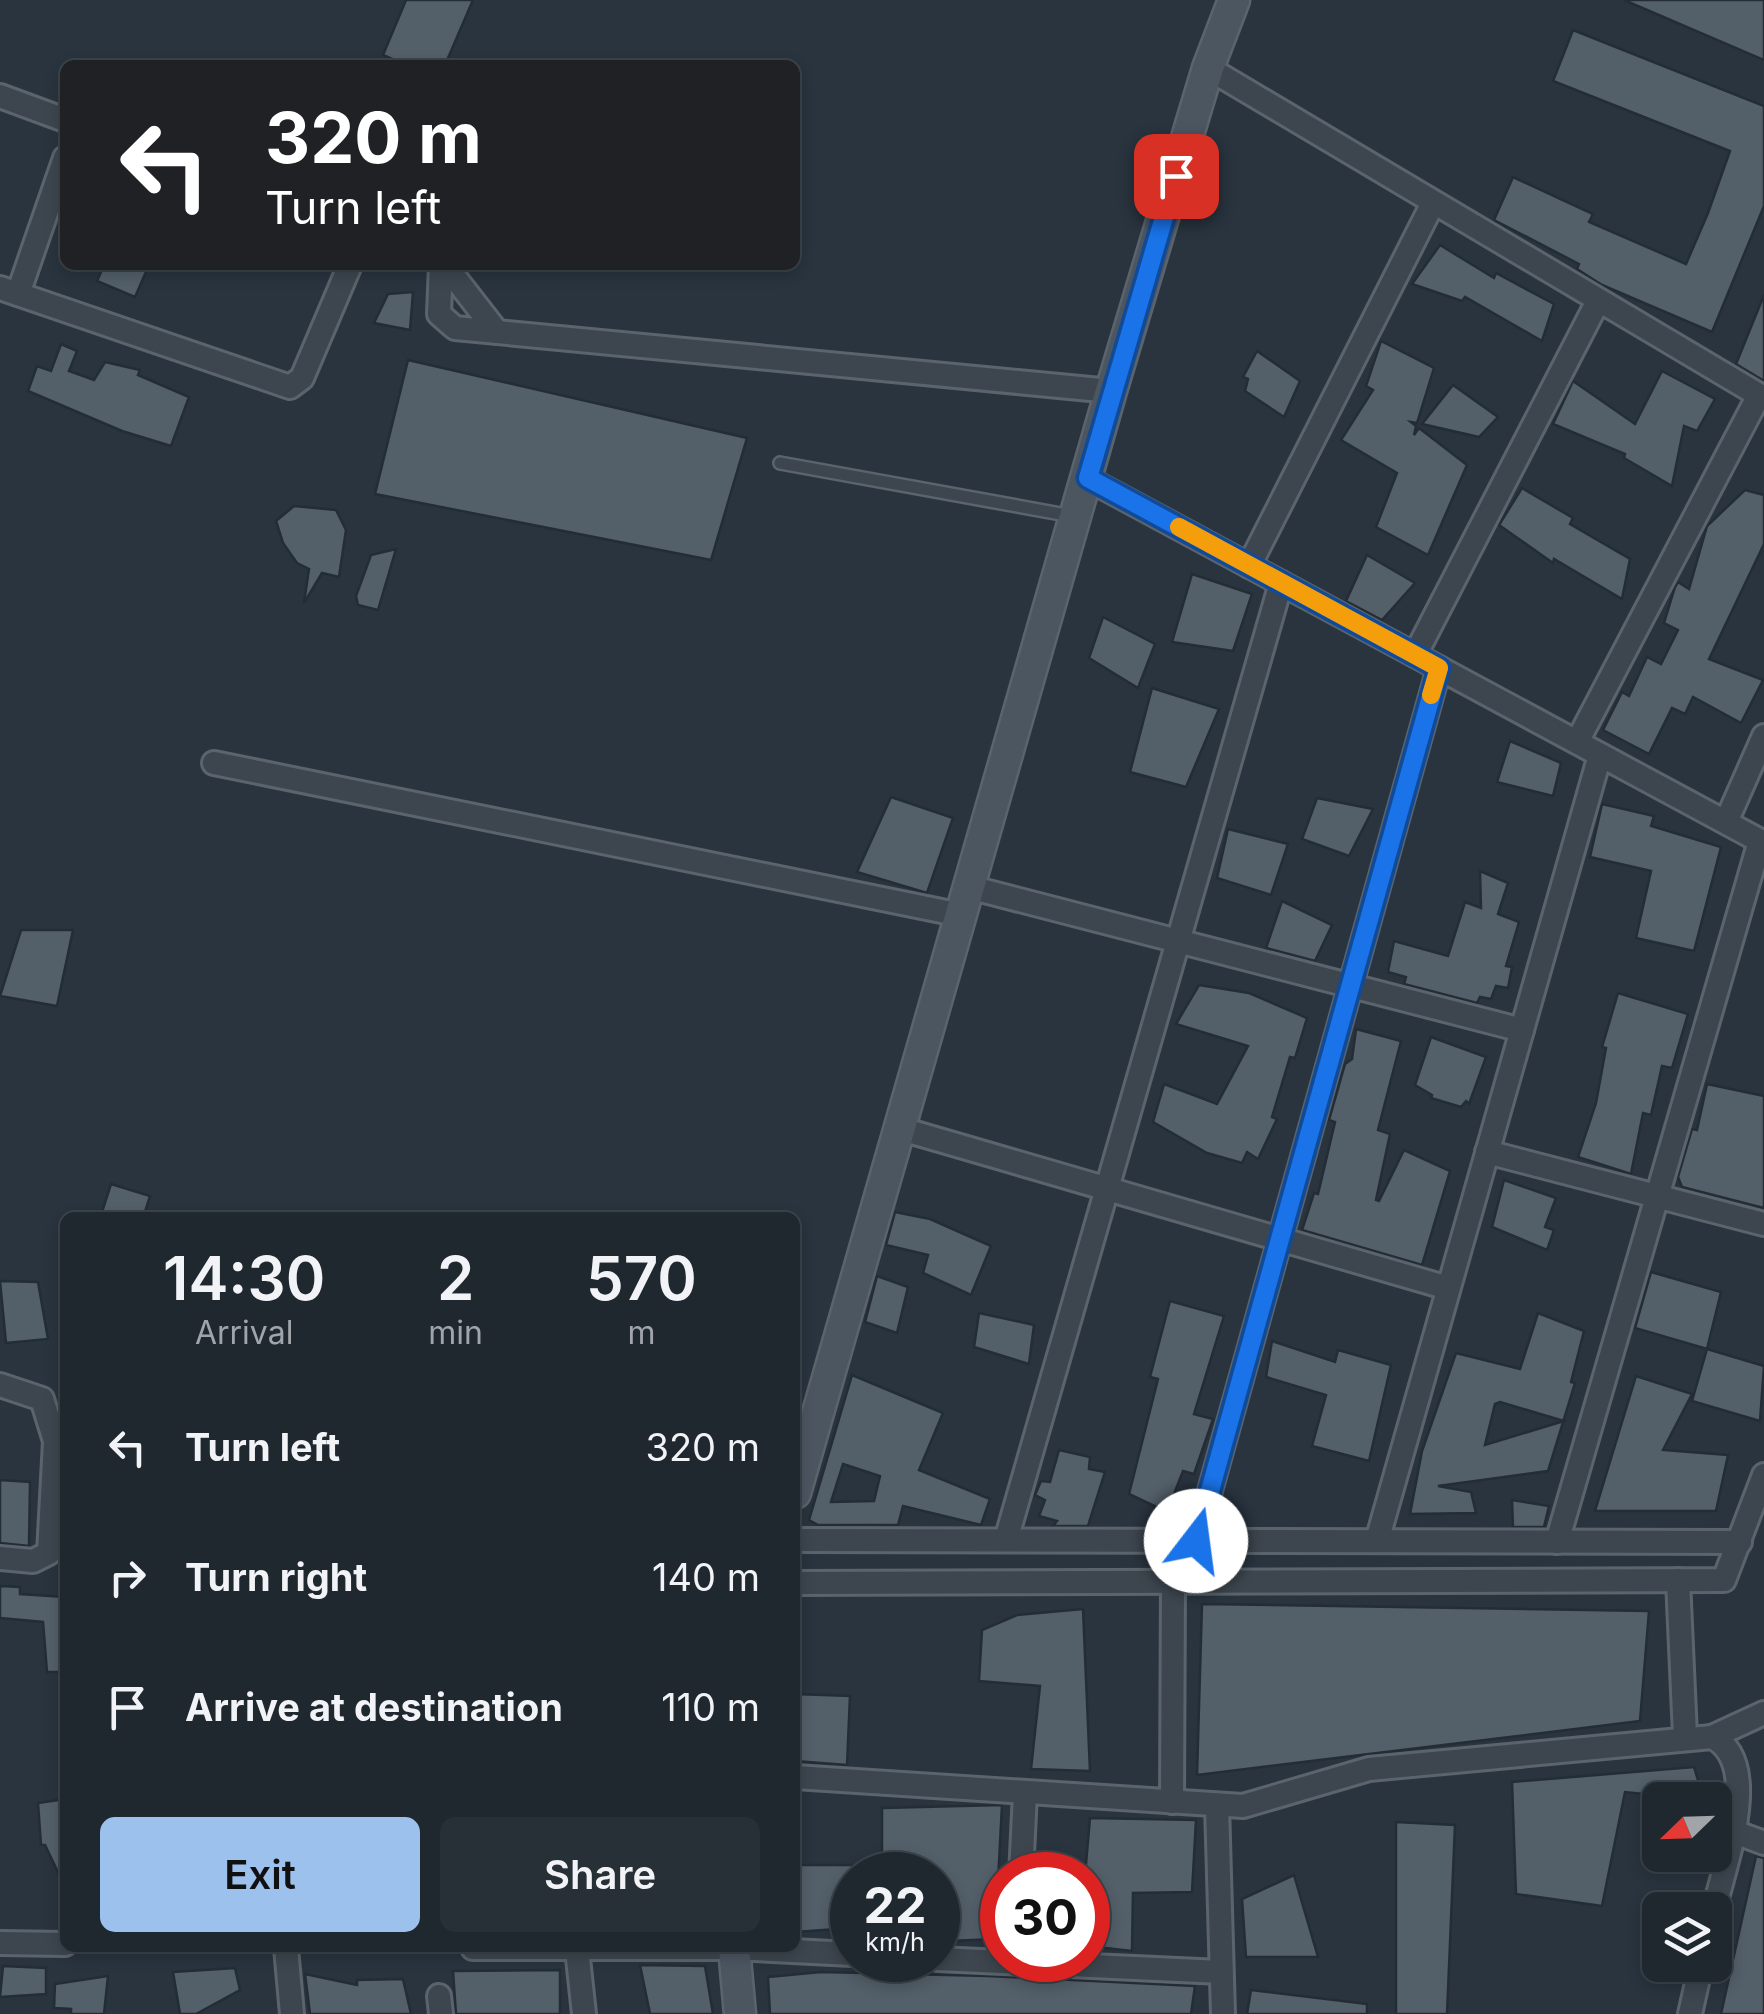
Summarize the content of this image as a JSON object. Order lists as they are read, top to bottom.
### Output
{
  "north": "bottom left",
  "page": {
    "turn": ["320 m", "Turn left"],
    "eta": [
      "14:30",
      "Arrival",
      "2",
      "min",
      "570",
      "m"
    ],
    "list": [
      {
        "name": "Turn left",
        "value": "320 m"
      },
      {
        "name": "Turn right",
        "value": "140 m"
      },
      {
        "name": "Arrive at destination",
        "value": "110 m"
      }
    ],
    "buttons": ["Exit", "Share"],
    "speed": "22 km/h",
    "limit": "30"
  }
}
